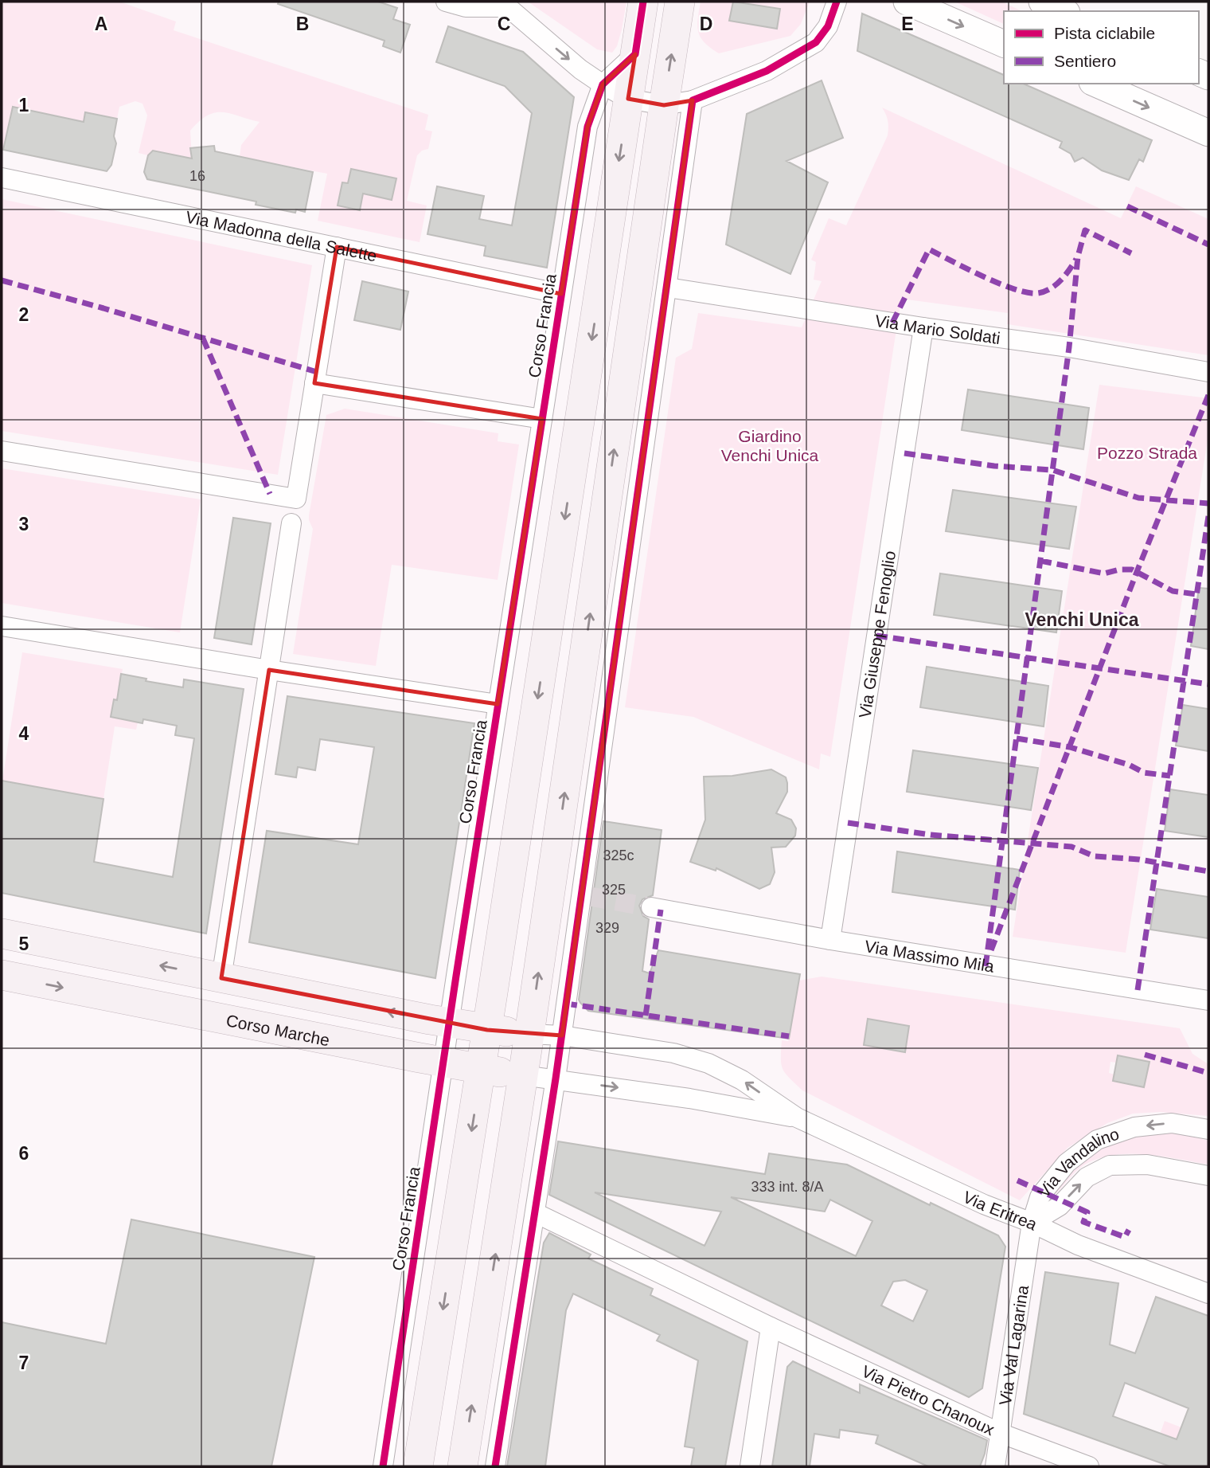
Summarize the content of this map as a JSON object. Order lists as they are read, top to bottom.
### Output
{
  "streets": {
    "main road": ["Corso Marche"],
    "street": [
      "Via Madonna della Salette",
      "Corso Francia",
      "Via Mario Soldati",
      "Via Giuseppe Fenoglio",
      "Via Massimo Mila",
      "Via Vandalino",
      "Via Eritrea",
      "Via Val Lagarina",
      "Via Pietro Chanoux"
    ]
  },
  "crossings": [
    ["Via Madonna della Salette", "Corso Francia"],
    ["Corso Francia", "Corso Marche"],
    ["Via Mario Soldati", "Via Giuseppe Fenoglio"],
    ["Via Giuseppe Fenoglio", "Via Massimo Mila"],
    ["Via Vandalino", "Via Eritrea"],
    ["Via Vandalino", "Via Val Lagarina"],
    ["Via Eritrea", "Via Val Lagarina"],
    ["Via Val Lagarina", "Via Pietro Chanoux"]
  ],
  "districts": ["Venchi Unica"],
  "parks": ["Giardino Venchi Unica", "Pozzo Strada"],
  "house_numbers": [
    "16",
    "325c",
    "325",
    "329",
    "333 int. 8/A"
  ],
  "legend": ["Pista ciclabile", "Sentiero"],
  "grid": {
    "columns": [
      "A",
      "B",
      "C",
      "D",
      "E"
    ],
    "rows": [
      "1",
      "2",
      "3",
      "4",
      "5",
      "6",
      "7"
    ]
  }
}
